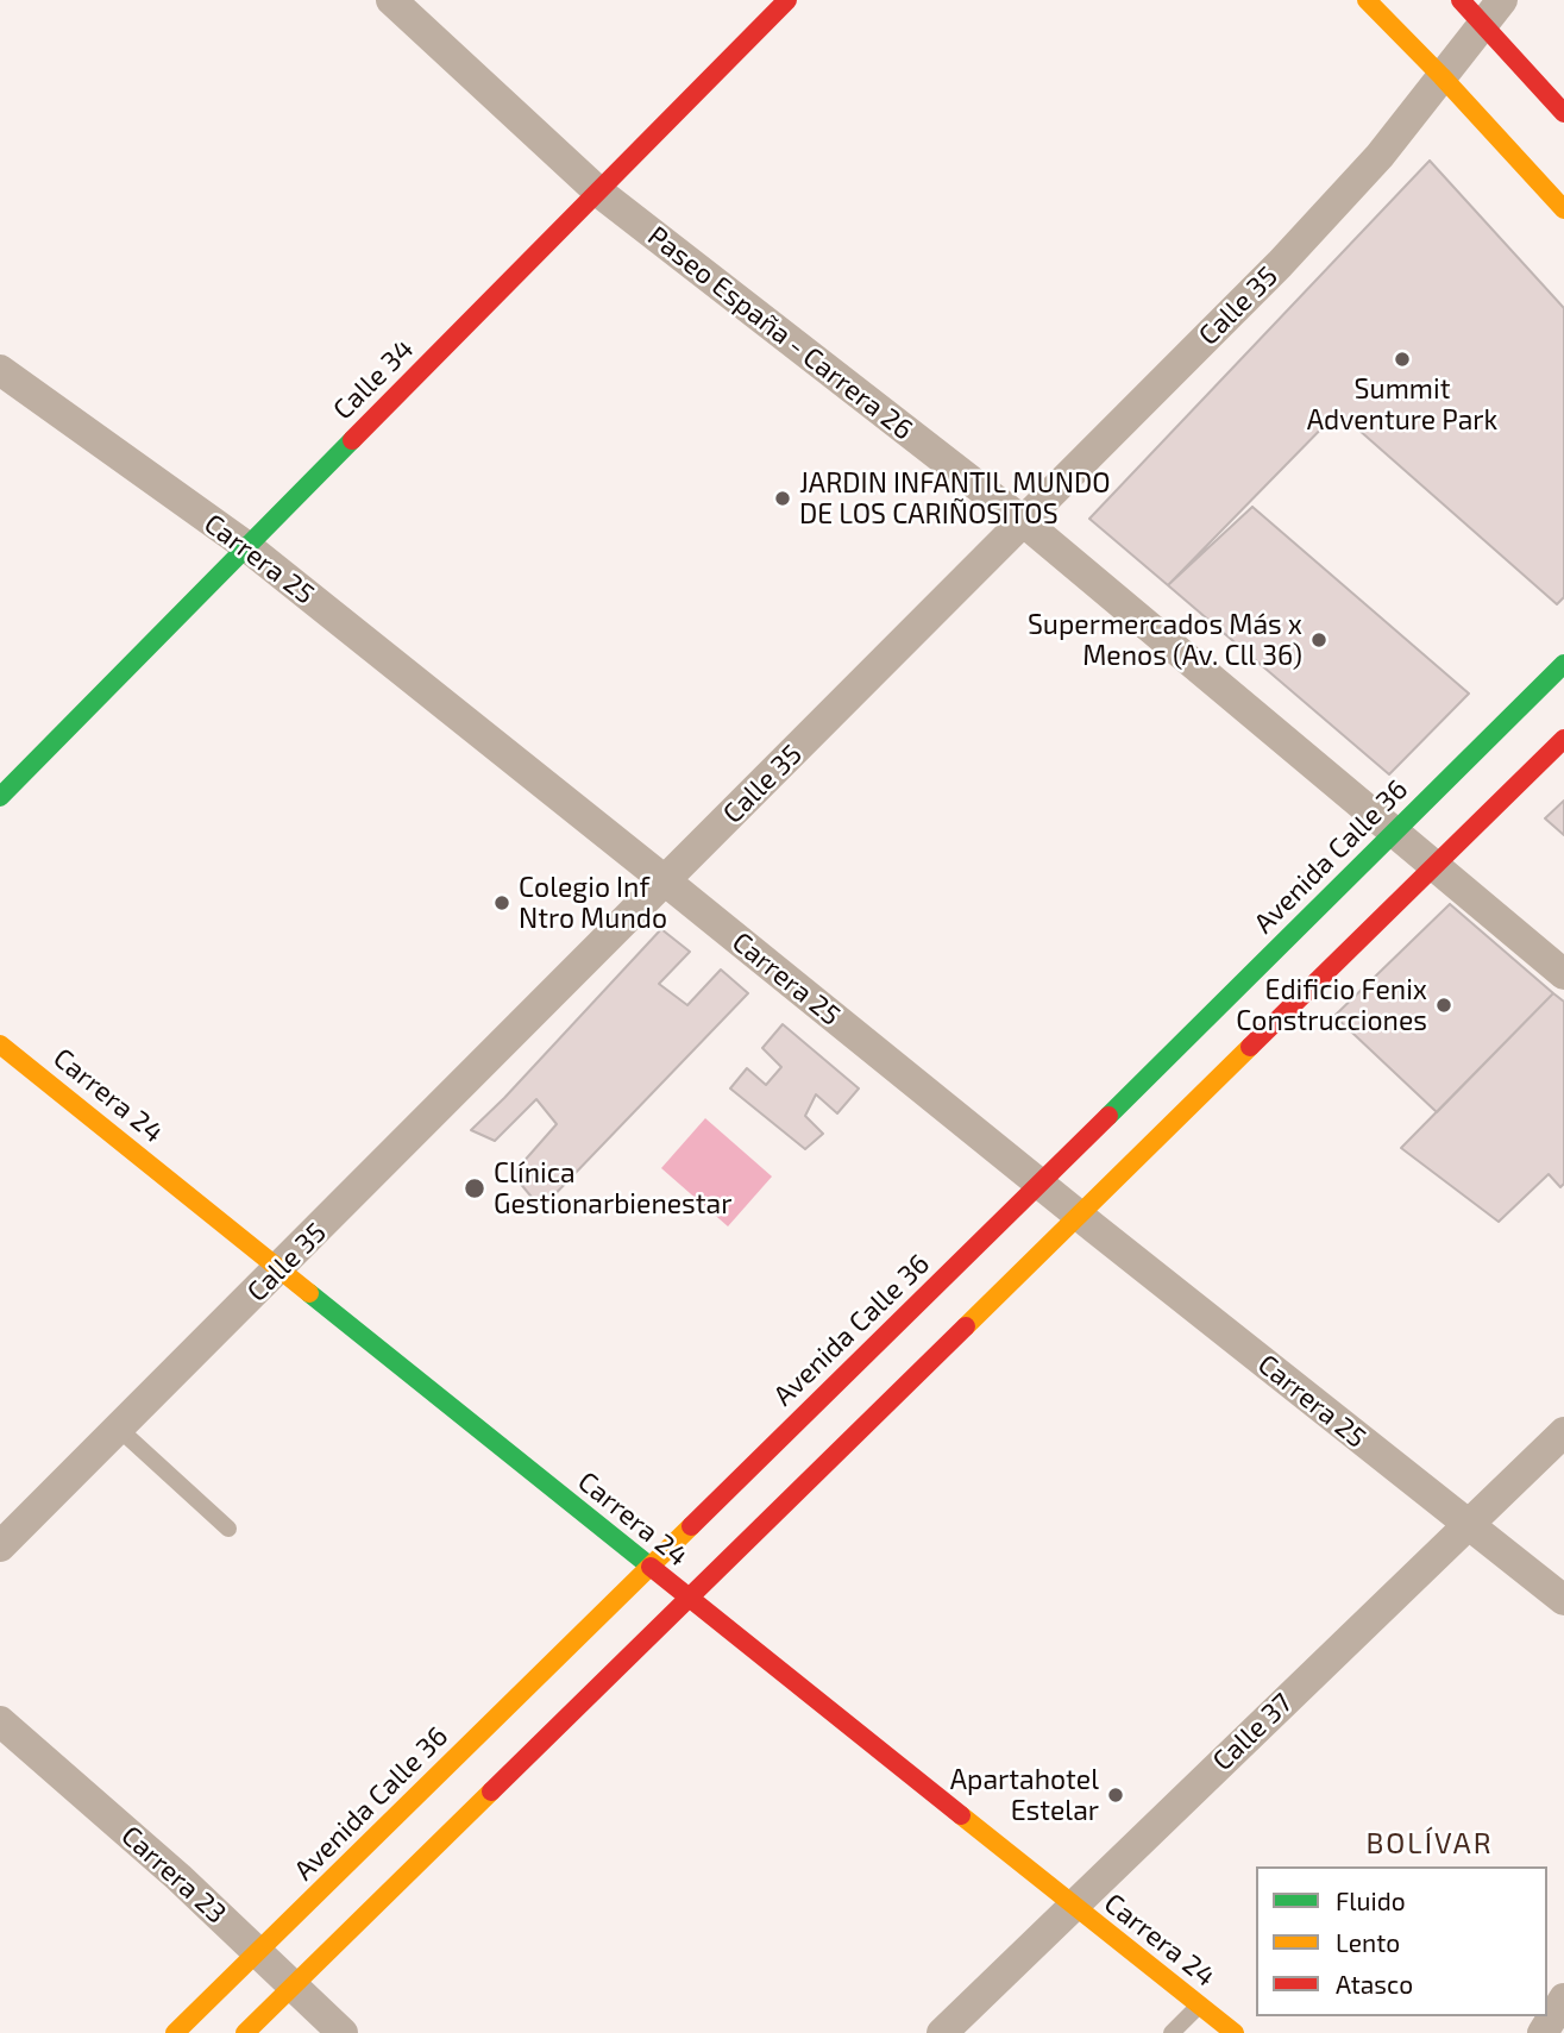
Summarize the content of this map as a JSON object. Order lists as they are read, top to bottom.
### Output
{
  "streets": {
    "main road": ["Calle 34", "Avenida Calle 36", "Carrera 24"],
    "street": [
      "Calle 35",
      "Paseo España - Carrera 26",
      "Carrera 25",
      "Calle 37",
      "Carrera 23"
    ]
  },
  "crossings": [
    ["Calle 35", "Paseo España - Carrera 26"],
    ["Calle 35", "Carrera 25"],
    ["Calle 35", "Carrera 24"],
    ["Paseo España - Carrera 26", "Calle 34"],
    ["Paseo España - Carrera 26", "Avenida Calle 36"],
    ["Calle 34", "Carrera 25"],
    ["Carrera 25", "Avenida Calle 36"],
    ["Carrera 25", "Calle 37"],
    ["Avenida Calle 36", "Carrera 24"],
    ["Avenida Calle 36", "Carrera 23"],
    ["Carrera 24", "Calle 37"]
  ],
  "districts": ["BOLÍVAR"],
  "places": [
    "Summit Adventure Park",
    "JARDIN INFANTIL MUNDO DE LOS CARIÑOSITOS",
    "Supermercados Más x Menos (Av. Cll 36)",
    "Colegio Inf Ntro Mundo",
    "Edificio Fenix Construcciones",
    "Clínica Gestionarbienestar",
    "Apartahotel Estelar"
  ],
  "legend": ["Fluido", "Lento", "Atasco"]
}
